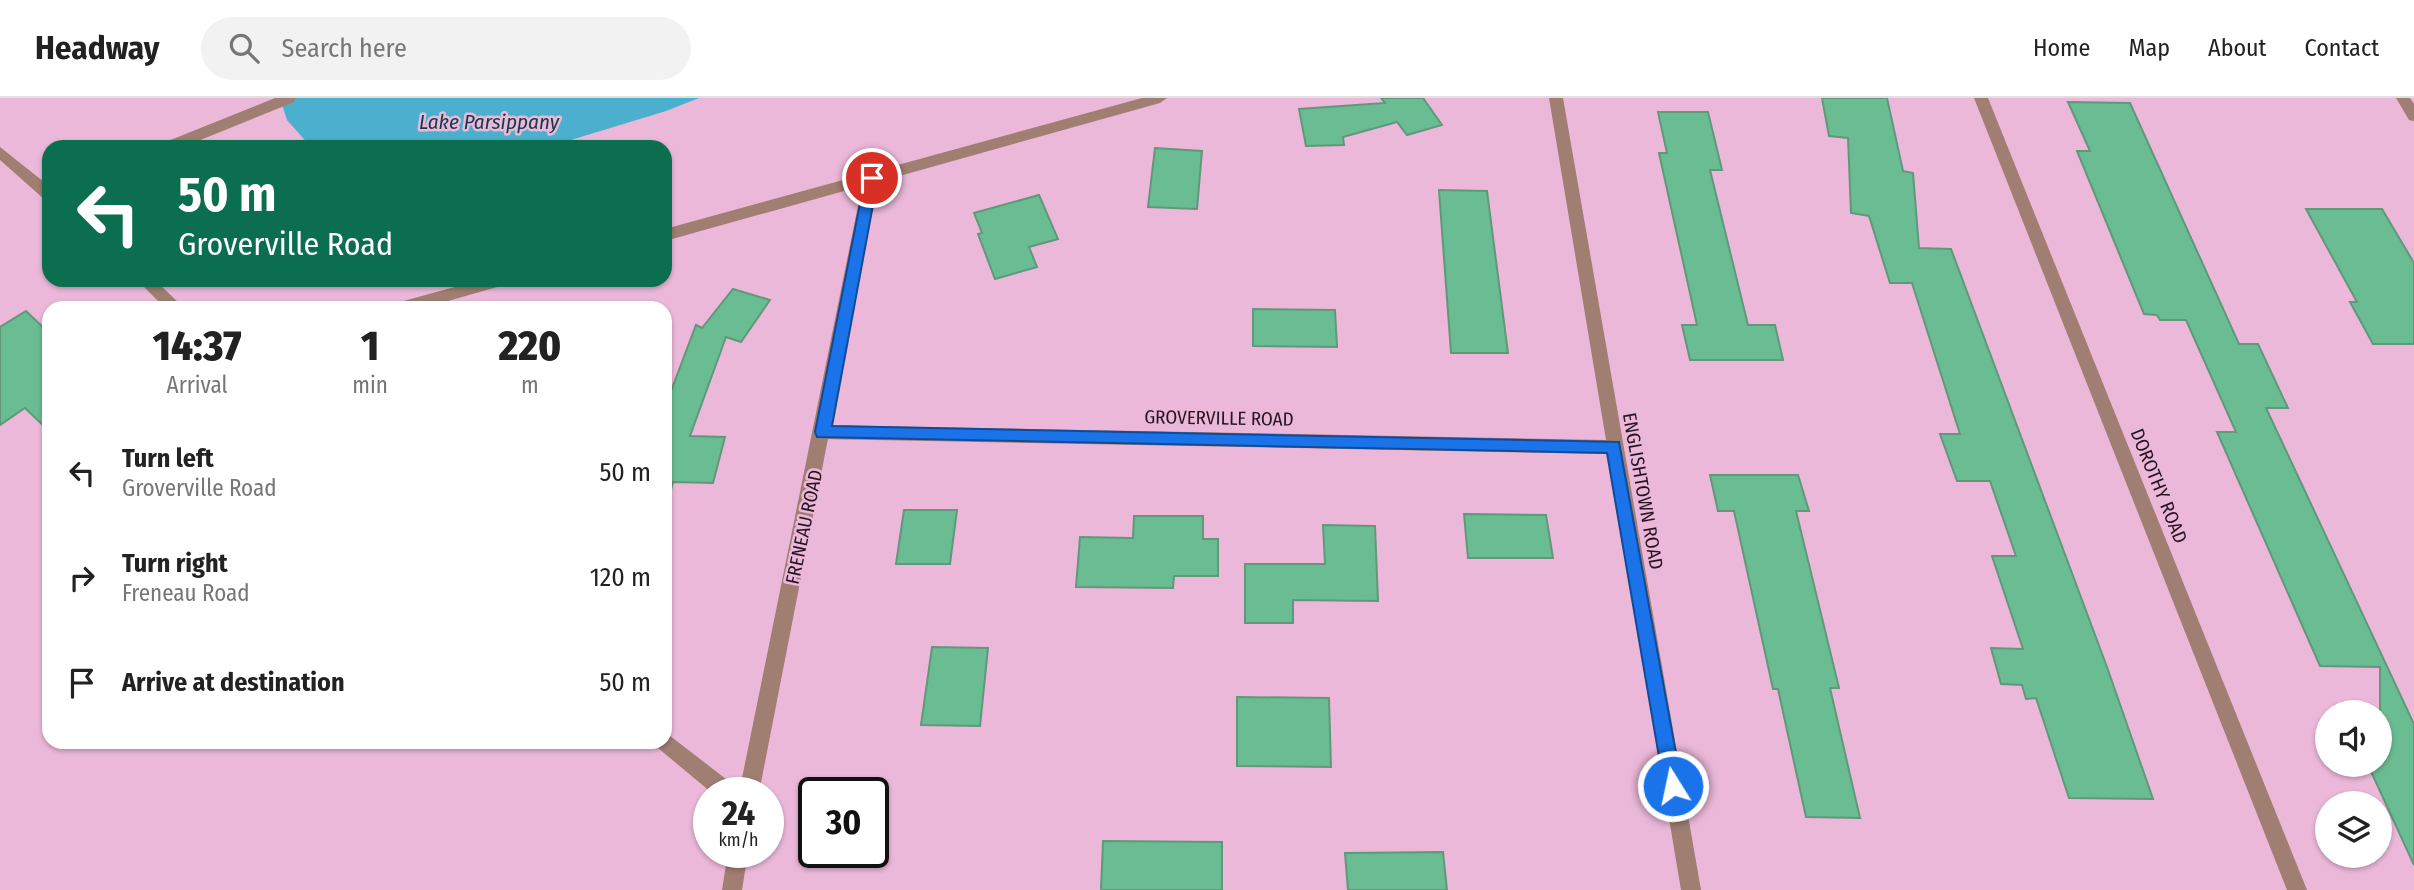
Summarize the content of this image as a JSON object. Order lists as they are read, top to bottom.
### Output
{
  "streets": {
    "street": [
      "GROVERVILLE ROAD",
      "DOROTHY ROAD",
      "ENGLISHTOWN ROAD",
      "FRENEAU ROAD"
    ]
  },
  "crossings": [
    ["GROVERVILLE ROAD", "ENGLISHTOWN ROAD"],
    ["GROVERVILLE ROAD", "FRENEAU ROAD"]
  ],
  "water": ["Lake Parsippany"],
  "page": {
    "header": "Headway",
    "search": "Search here",
    "nav": [
      "Home",
      "Map",
      "About",
      "Contact"
    ],
    "turn": ["50 m", "Groverville Road"],
    "eta": [
      "14:37",
      "Arrival",
      "1",
      "min",
      "220",
      "m"
    ],
    "list": [
      {
        "name": "Turn left",
        "note": "Groverville Road",
        "value": "50 m"
      },
      {
        "name": "Turn right",
        "note": "Freneau Road",
        "value": "120 m"
      },
      {
        "name": "Arrive at destination",
        "value": "50 m"
      }
    ],
    "speed": "24 km/h",
    "limit": "30"
  }
}
